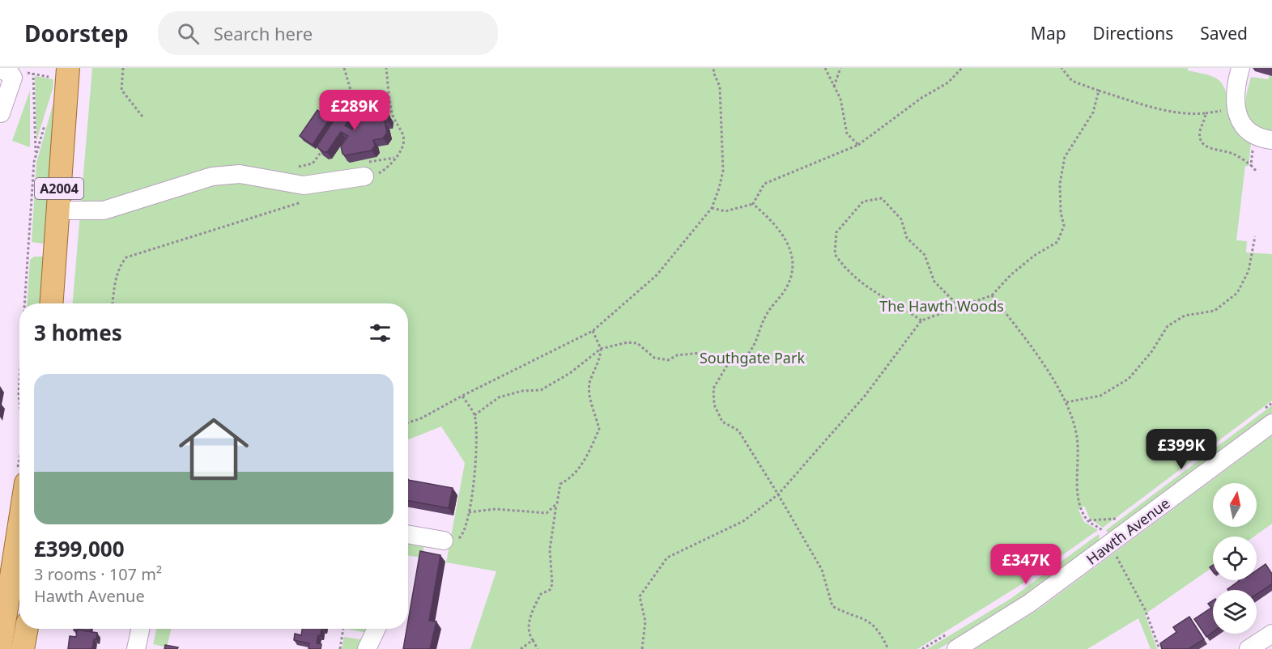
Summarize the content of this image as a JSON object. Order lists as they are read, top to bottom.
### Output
{
  "streets": {
    "main road": ["A2004"],
    "street": ["Hawth Avenue"]
  },
  "parks": ["The Hawth Woods", "Southgate Park"],
  "north": "top",
  "page": {
    "header": "Doorstep",
    "search": "Search here",
    "nav": ["Map", "Directions", "Saved"],
    "price": ["£289K", "£399K", "£347K"],
    "heading": "3 homes",
    "list": [
      {
        "name": "£399,000",
        "note": "3 rooms · 107 m² · Hawth Avenue"
      }
    ]
  }
}
